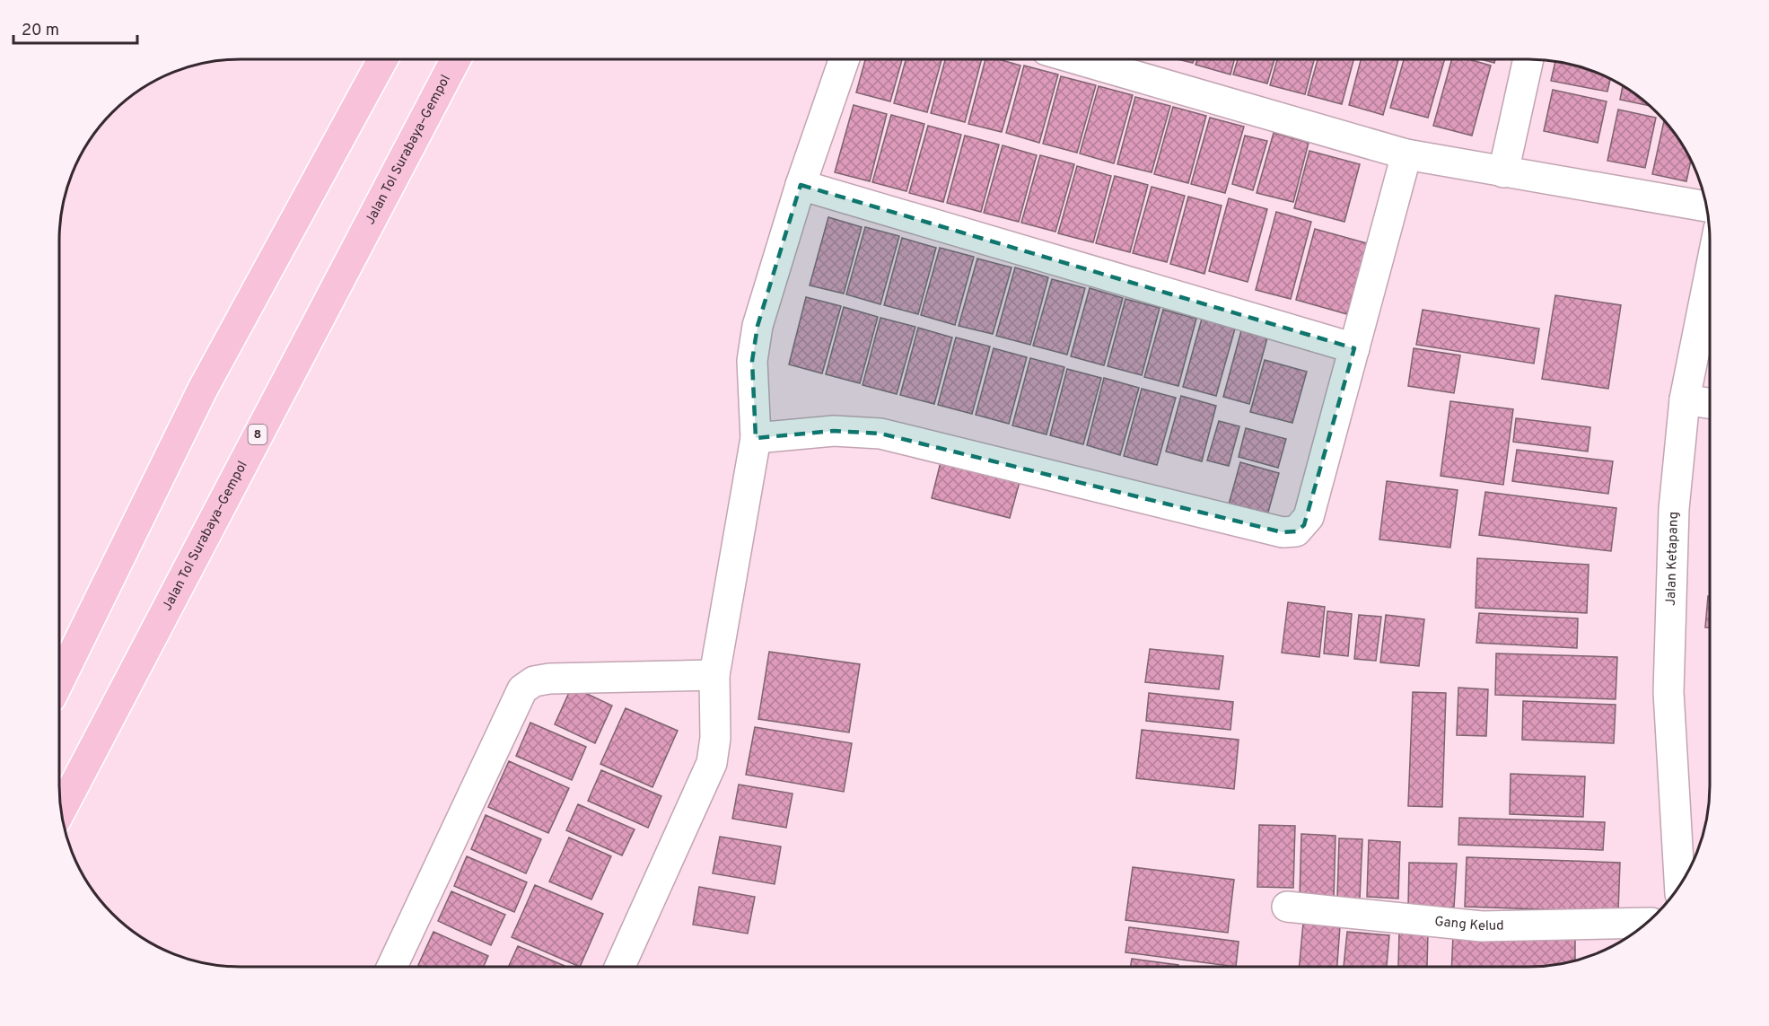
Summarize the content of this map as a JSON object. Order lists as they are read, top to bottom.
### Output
{
  "streets": {
    "highway": ["Jalan Tol Surabaya–Gempol", "8"],
    "street": ["Jalan Ketapang", "Gang Kelud"]
  },
  "scale_bar": "20 m"
}
